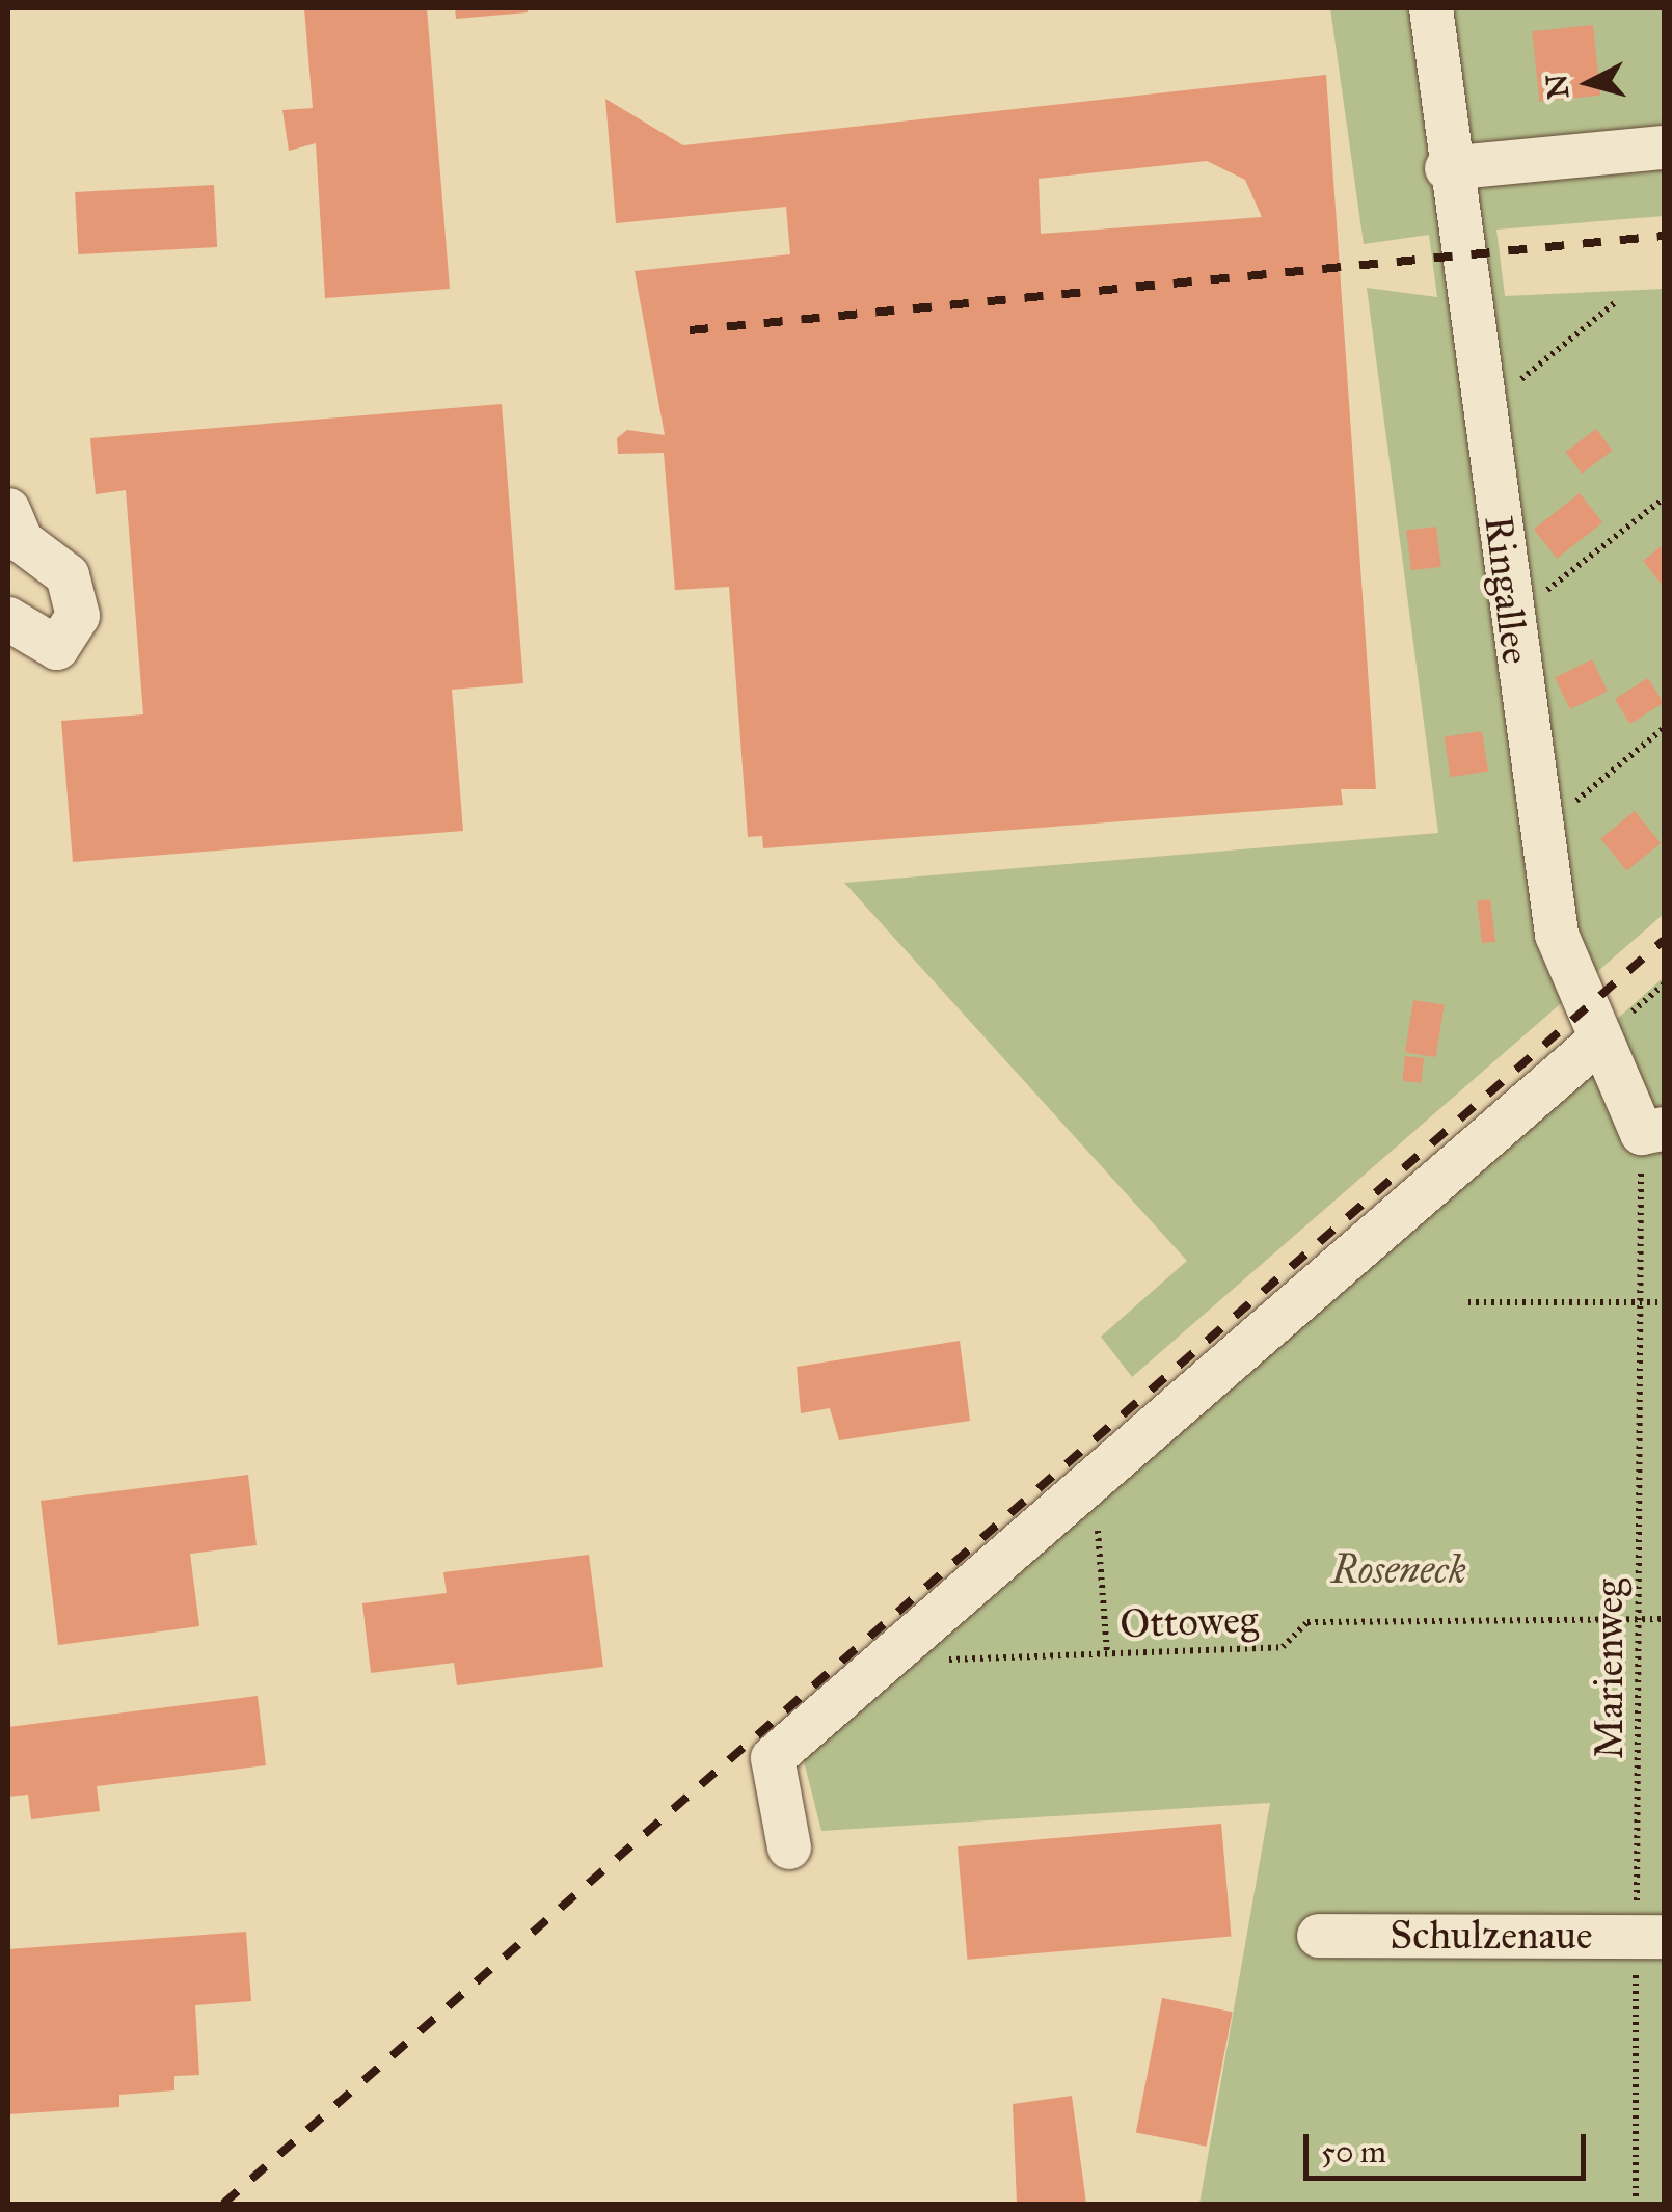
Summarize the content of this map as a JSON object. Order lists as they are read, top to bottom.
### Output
{
  "streets": {
    "lane": ["Ringallee", "Schulzenaue"],
    "path": ["Ottoweg", "Marienweg"]
  },
  "crossings": [
    ["Ringallee", "Marienweg"],
    ["Ottoweg", "Marienweg"],
    ["Marienweg", "Schulzenaue"]
  ],
  "parks": ["Roseneck"],
  "scale_bar": "50 m",
  "north": "left"
}
